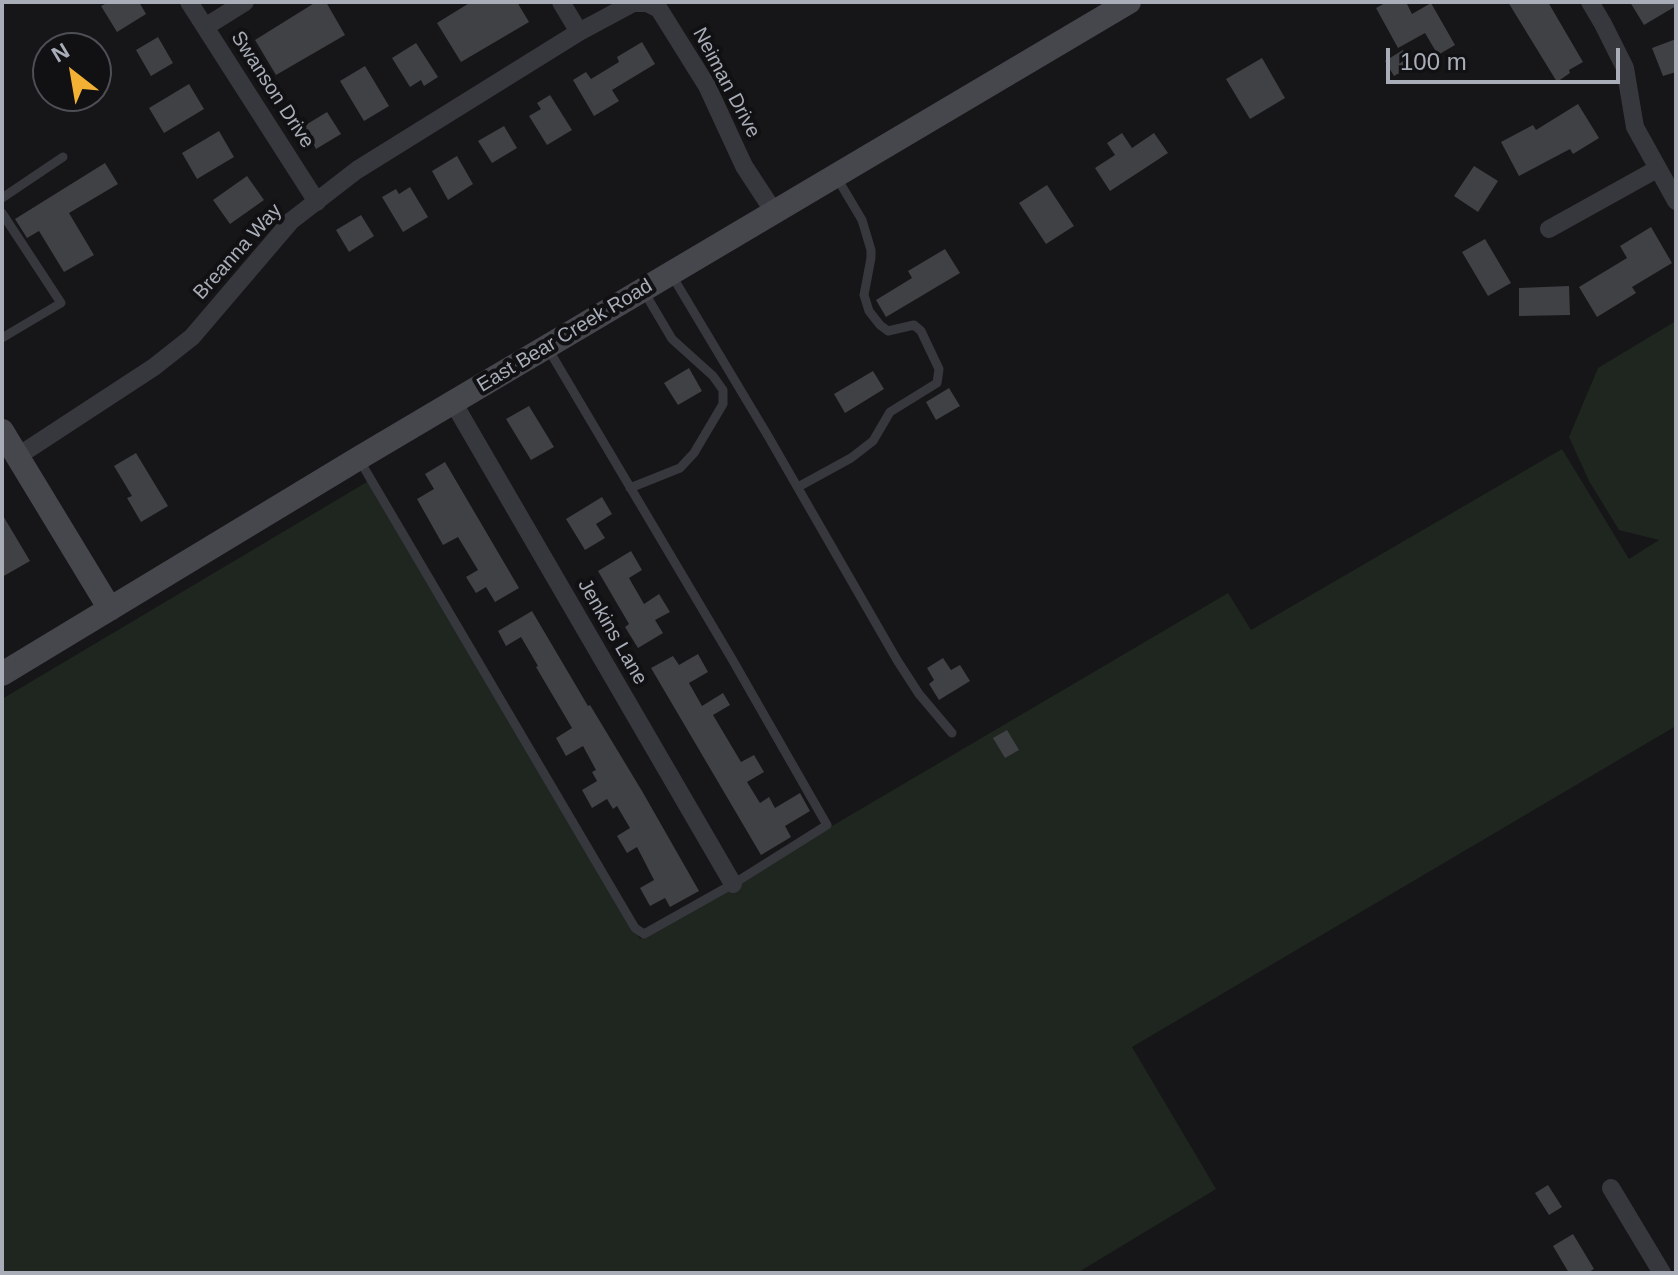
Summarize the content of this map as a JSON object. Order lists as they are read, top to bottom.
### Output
{
  "streets": {
    "main road": ["East Bear Creek Road"],
    "street": [
      "Neiman Drive",
      "Swanson Drive",
      "Breanna Way",
      "Jenkins Lane"
    ]
  },
  "crossings": [
    ["Neiman Drive", "Breanna Way"],
    ["Neiman Drive", "East Bear Creek Road"],
    ["Swanson Drive", "Breanna Way"],
    ["East Bear Creek Road", "Jenkins Lane"]
  ],
  "scale_bar": "100 m",
  "north": "top left"
}
